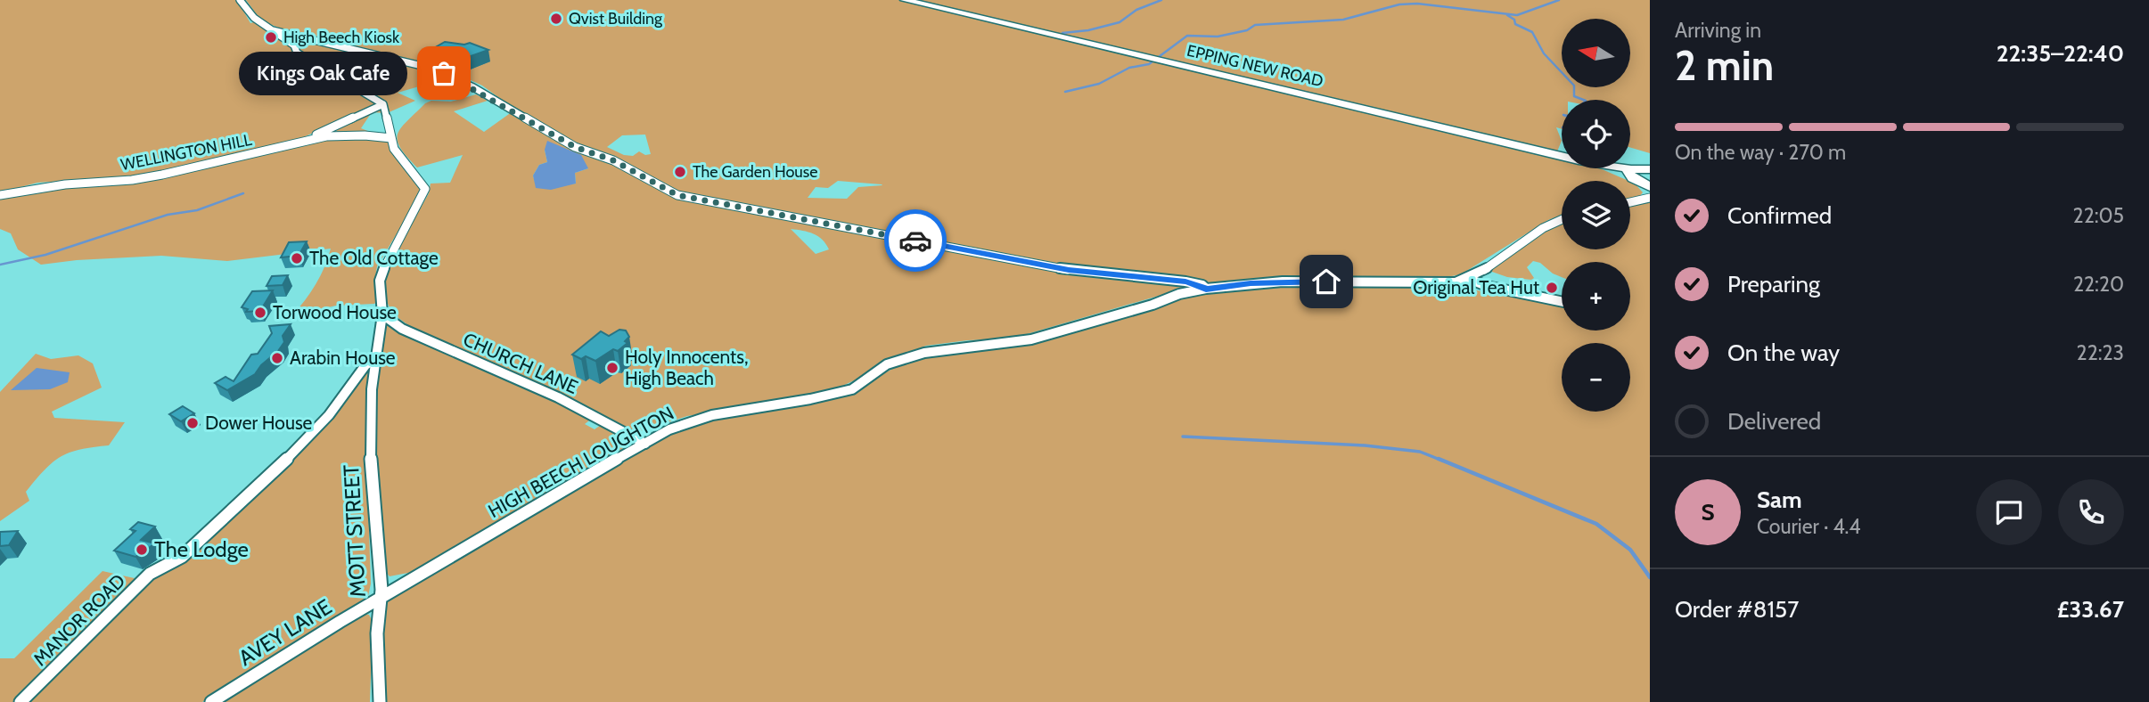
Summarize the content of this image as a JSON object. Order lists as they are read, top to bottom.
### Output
{
  "streets": {
    "main road": ["EPPING NEW ROAD"],
    "street": [
      "WELLINGTON HILL",
      "CHURCH LANE",
      "HIGH BEECH LOUGHTON",
      "MOTT STREET",
      "MANOR ROAD",
      "AVEY LANE"
    ]
  },
  "crossings": [
    ["CHURCH LANE", "HIGH BEECH LOUGHTON"],
    ["HIGH BEECH LOUGHTON", "MOTT STREET"],
    ["HIGH BEECH LOUGHTON", "AVEY LANE"],
    ["MOTT STREET", "MANOR ROAD"],
    ["MOTT STREET", "AVEY LANE"]
  ],
  "places": [
    "Qvist Building",
    "High Beech Kiosk",
    "Kings Oak Cafe",
    "The Garden House",
    "The Old Cottage",
    "Original Tea Hut",
    "Torwood House",
    "Arabin House",
    "Holy Innocents, High Beach",
    "Dower House",
    "The Lodge"
  ],
  "north": "left",
  "page": {
    "heading": ["2 min", "Arriving in", "22:35–22:40"],
    "panel": [
      "Sam",
      "Courier · 4.4",
      "Order #8157",
      "£33.67"
    ],
    "map_buttons": ["+", "−"],
    "bubble": "Kings Oak Cafe",
    "bar": "On the way · 270 m",
    "list": [
      ["Confirmed", "22:05"],
      ["Preparing", "22:20"],
      ["On the way", "22:23"],
      "Delivered"
    ],
    "round": "S"
  }
}
